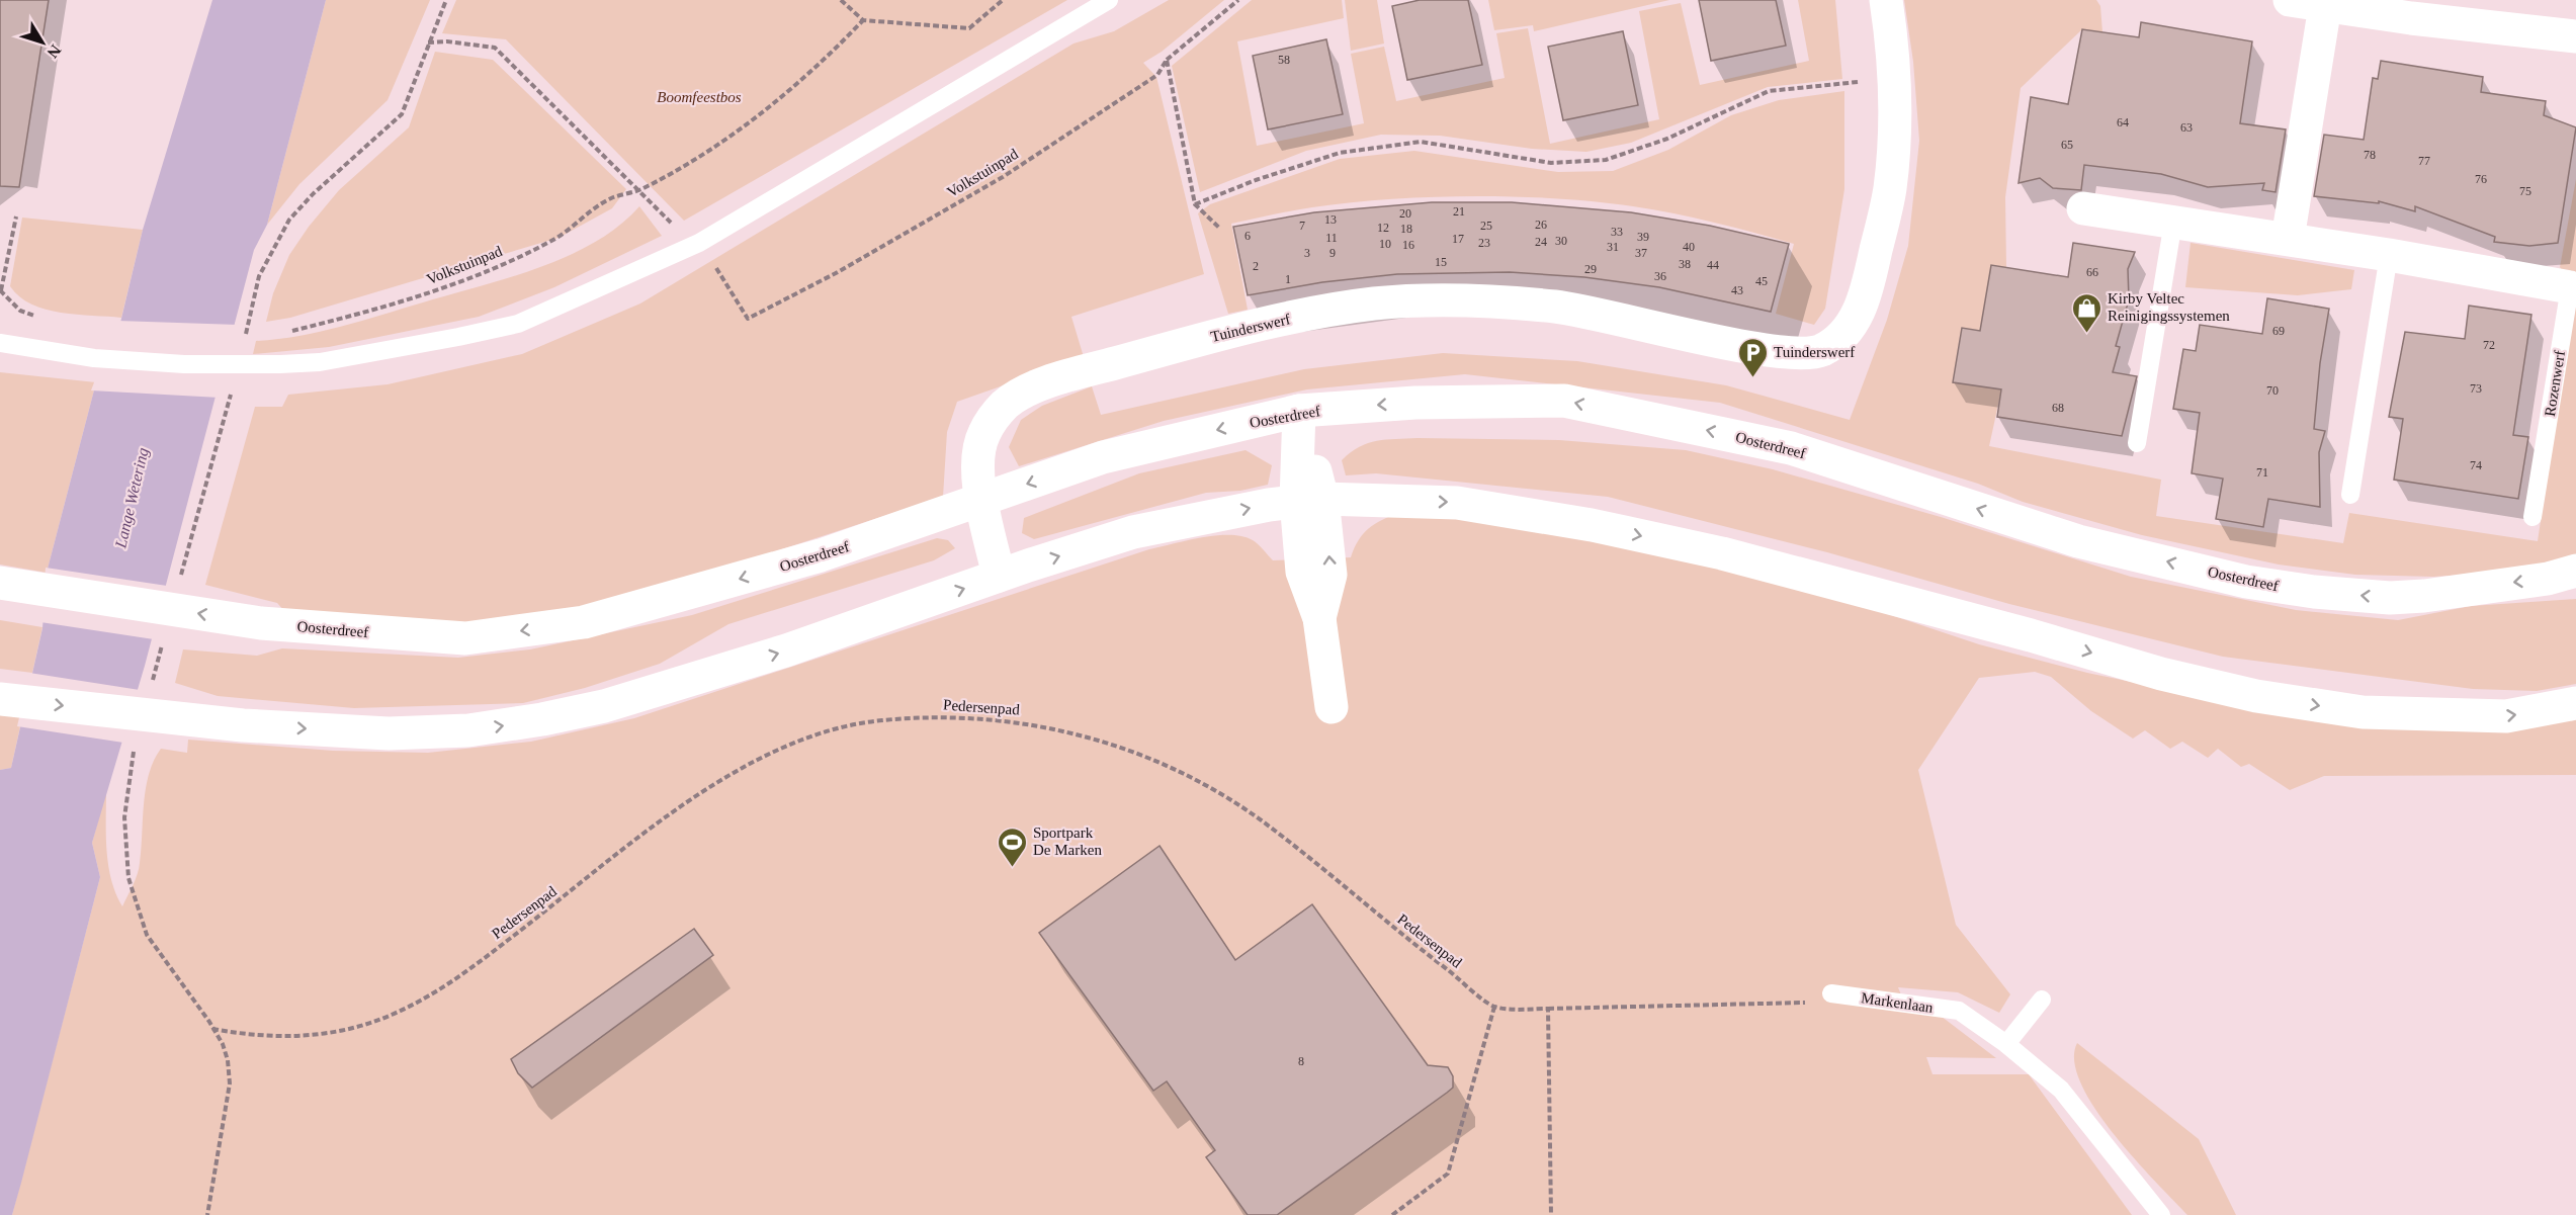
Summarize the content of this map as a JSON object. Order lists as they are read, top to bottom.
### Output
{
  "streets": {
    "main road": ["Tuinderswerf", "Rozenwerf", "Oosterdreef"],
    "lane": ["Markenlaan"],
    "path": ["Volkstuinpad", "Pedersenpad"]
  },
  "crossings": [
    ["Tuinderswerf", "Oosterdreef"]
  ],
  "water": ["Lange Wetering"],
  "parks": ["Boomfeestbos"],
  "places": {
    "shop": ["Kirby Veltec Reinigingssystemen"],
    "parking": ["Tuinderswerf"],
    "sports": ["Sportpark De Marken"]
  },
  "house_numbers": [
    "58",
    "64",
    "63",
    "65",
    "78",
    "77",
    "76",
    "75",
    "21",
    "20",
    "13",
    "26",
    "7",
    "25",
    "12",
    "18",
    "33",
    "6",
    "39",
    "11",
    "17",
    "30",
    "24",
    "23",
    "10",
    "16",
    "31",
    "40",
    "3",
    "9",
    "37",
    "15",
    "38",
    "44",
    "2",
    "29",
    "66",
    "36",
    "1",
    "45",
    "43",
    "69",
    "72",
    "73",
    "70",
    "68",
    "74",
    "71",
    "8"
  ],
  "north": "bottom right"
}
